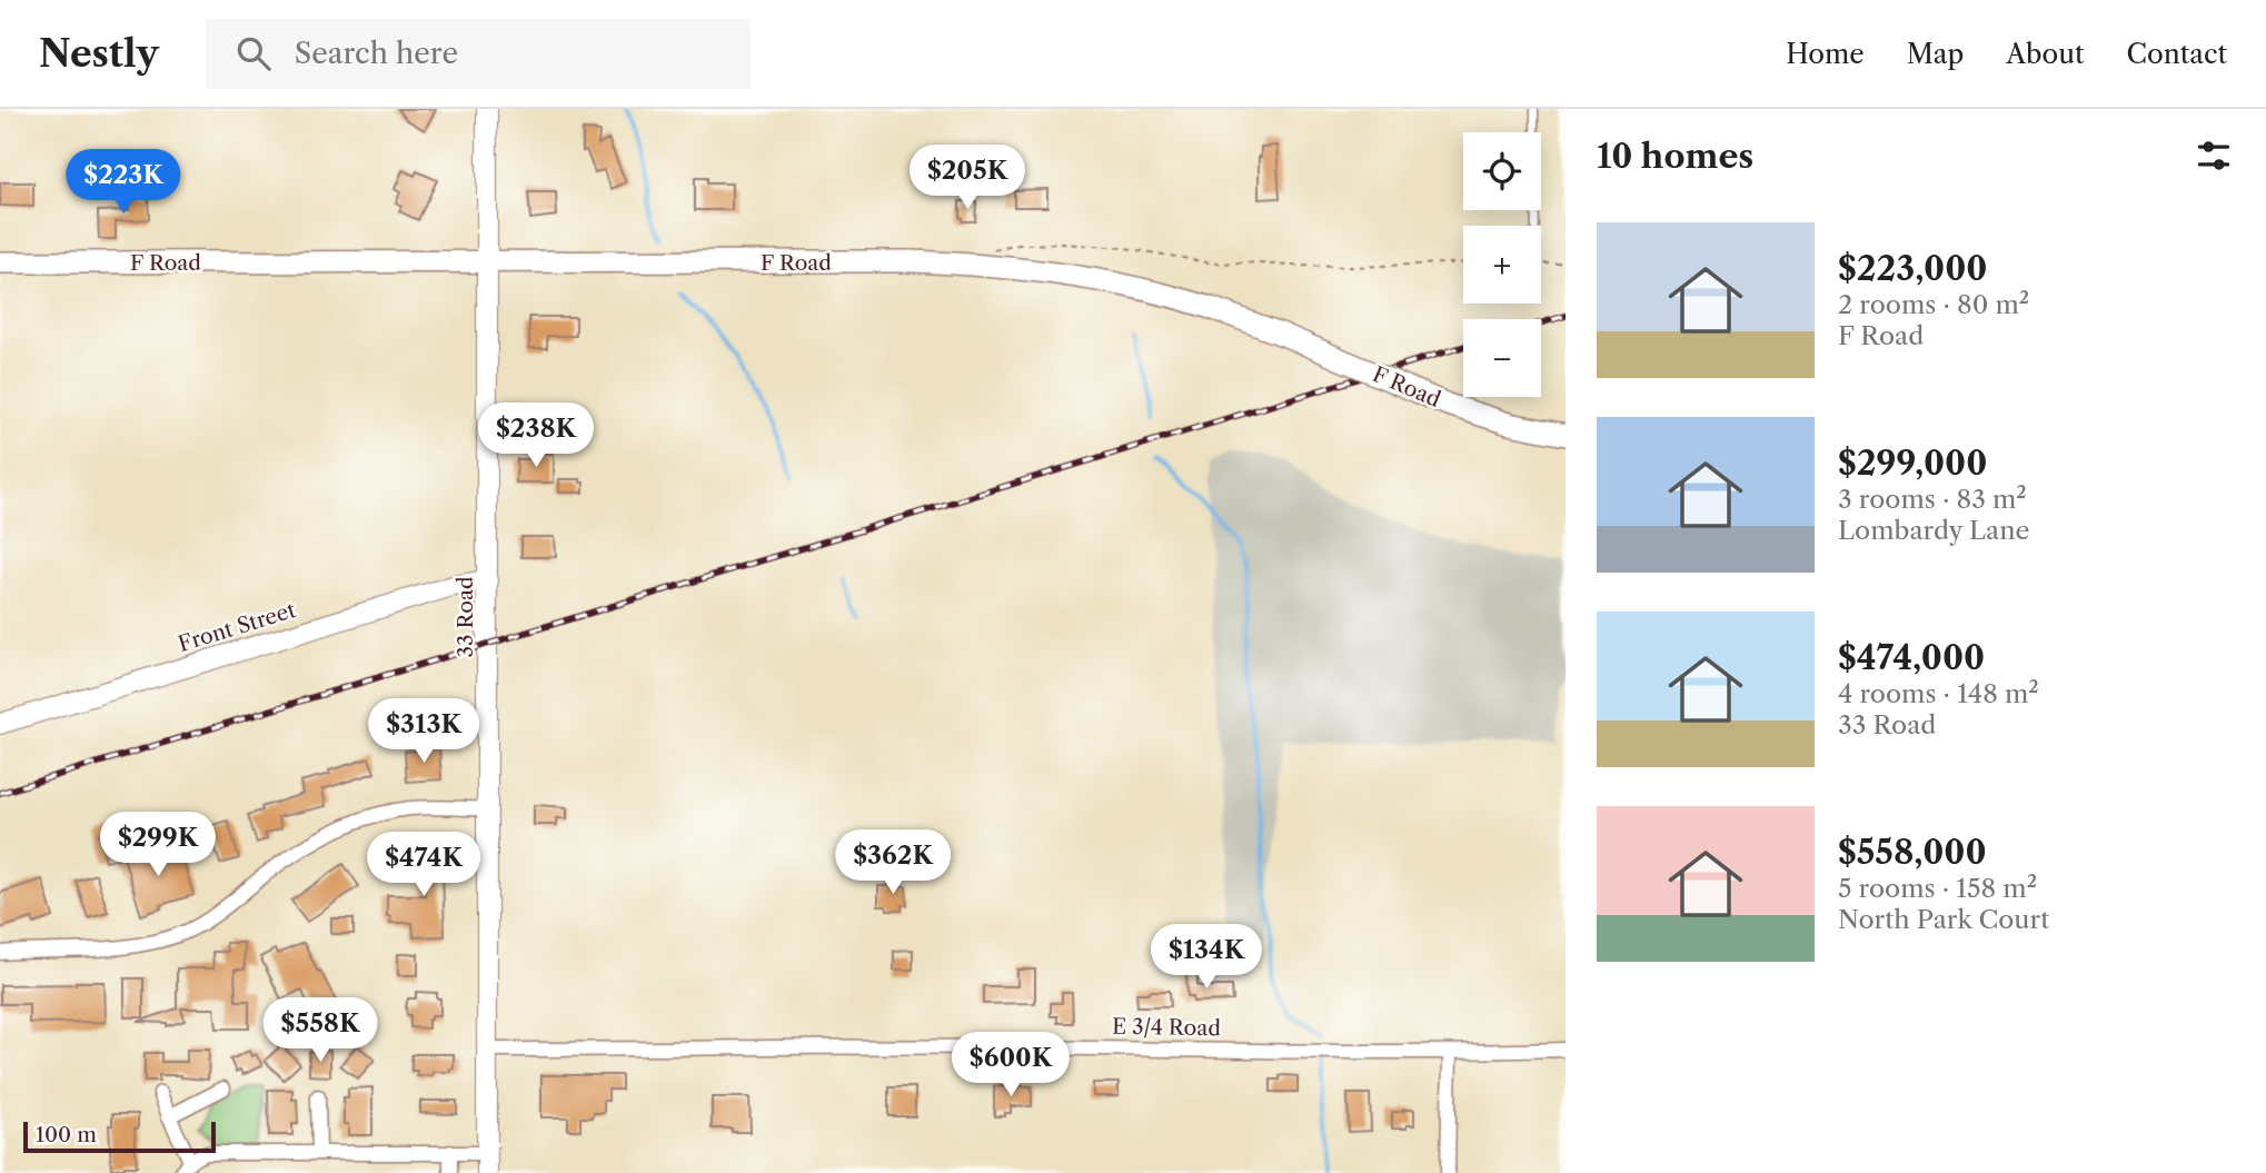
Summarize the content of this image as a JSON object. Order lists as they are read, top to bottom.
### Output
{
  "streets": {
    "main road": ["F Road", "33 Road", "Front Street"],
    "street": ["E 3/4 Road"]
  },
  "crossings": [
    ["F Road", "33 Road"],
    ["33 Road", "Front Street"],
    ["33 Road", "E 3/4 Road"]
  ],
  "scale_bar": "100 m",
  "page": {
    "header": "Nestly",
    "search": "Search here",
    "nav": [
      "Home",
      "Map",
      "About",
      "Contact"
    ],
    "heading": "10 homes",
    "map_buttons": ["+", "−"],
    "price": [
      "$205K",
      "$223K",
      "$238K",
      "$313K",
      "$299K",
      "$362K",
      "$474K",
      "$134K",
      "$558K",
      "$600K"
    ],
    "list": [
      {
        "name": "$223,000",
        "note": "2 rooms · 80 m² · F Road"
      },
      {
        "name": "$299,000",
        "note": "3 rooms · 83 m² · Lombardy Lane"
      },
      {
        "name": "$474,000",
        "note": "4 rooms · 148 m² · 33 Road"
      },
      {
        "name": "$558,000",
        "note": "5 rooms · 158 m² · North Park Court"
      }
    ],
    "scale": "100 m"
  }
}
